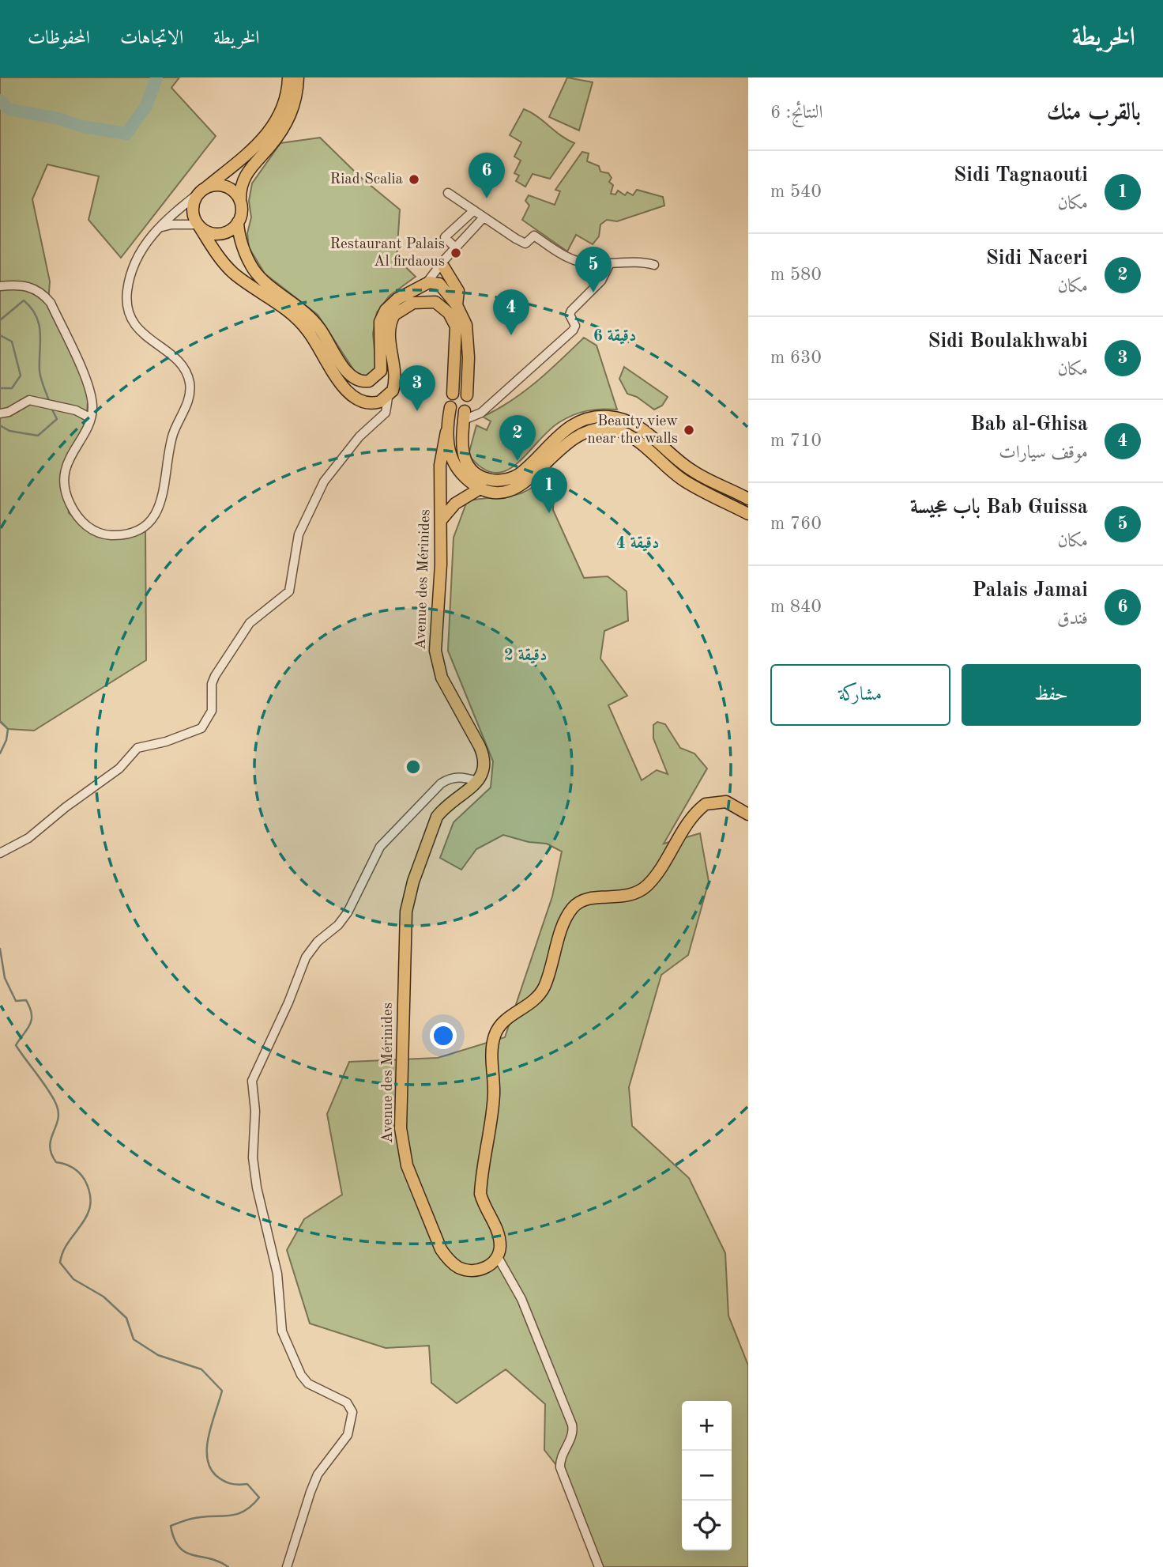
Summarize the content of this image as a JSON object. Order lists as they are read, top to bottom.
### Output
{
  "streets": {
    "main road": ["Avenue des Mérinides"]
  },
  "places": ["Riad Scalia", "Restaurant Palais Al firdaous", "Beauty view near the walls"],
  "page": {
    "header": "الخريطة",
    "nav": ["الخريطة", "الاتجاهات", "المحفوظات"],
    "heading": ["بالقرب منك", "النتائج: 6"],
    "list": [
      {
        "mark": "1",
        "name": "Sidi Tagnaouti",
        "note": "مكان",
        "value": "540 m"
      },
      {
        "mark": "2",
        "name": "Sidi Naceri",
        "note": "مكان",
        "value": "580 m"
      },
      {
        "mark": "3",
        "name": "Sidi Boulakhwabi",
        "note": "مكان",
        "value": "630 m"
      },
      {
        "mark": "4",
        "name": "Bab al-Ghisa",
        "note": "موقف سيارات",
        "value": "710 m"
      },
      {
        "mark": "5",
        "name": "Bab Guissa باب عجيسة",
        "note": "مكان",
        "value": "760 m"
      },
      {
        "mark": "6",
        "name": "Palais Jamai",
        "note": "فندق",
        "value": "840 m"
      }
    ],
    "pins": [
      "6",
      "5",
      "4",
      "3",
      "2",
      "1"
    ],
    "buttons": ["حفظ", "مشاركة"],
    "map_buttons": ["+", "−"]
  },
  "rings": ["6 دقيقة", "4 دقيقة", "2 دقيقة"]
}
